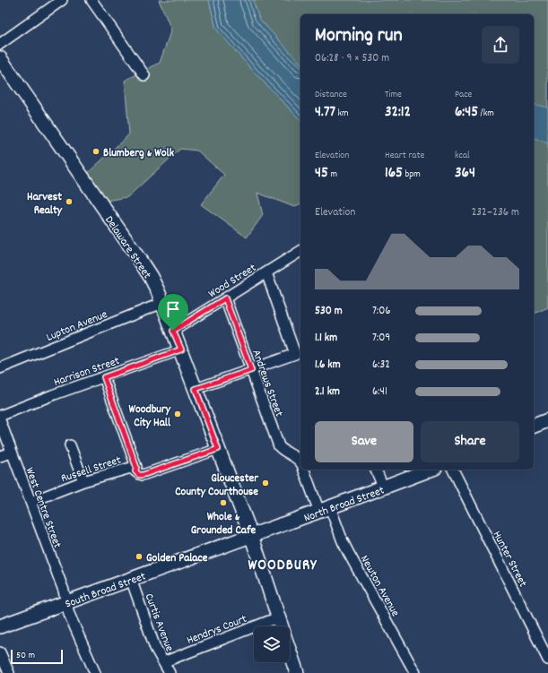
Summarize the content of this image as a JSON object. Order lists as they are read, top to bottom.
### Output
{
  "streets": {
    "main road": ["Delaware Street", "North Broad Street", "South Broad Street"],
    "street": [
      "Wood Street",
      "Lupton Avenue",
      "Harrison Street",
      "Andrews Street",
      "Russell Street",
      "West Centre Street",
      "Hunter Street",
      "Newton Avenue",
      "Curtis Avenue",
      "Hendrys Court"
    ]
  },
  "crossings": [
    ["Delaware Street", "Wood Street"],
    ["Delaware Street", "Lupton Avenue"],
    ["Delaware Street", "Harrison Street"],
    ["Delaware Street", "Russell Street"],
    ["Delaware Street", "North Broad Street"],
    ["Delaware Street", "South Broad Street"],
    ["Delaware Street", "Hendrys Court"],
    ["Wood Street", "Andrews Street"],
    ["Russell Street", "West Centre Street"],
    ["North Broad Street", "Newton Avenue"],
    ["North Broad Street", "South Broad Street"],
    ["West Centre Street", "South Broad Street"],
    ["South Broad Street", "Curtis Avenue"],
    ["Curtis Avenue", "Hendrys Court"]
  ],
  "districts": ["WOODBURY"],
  "places": [
    "Blumberg & Wolk",
    "Harvest Realty",
    "Woodbury City Hall",
    "Gloucester County Courthouse",
    "Whole & Grounded Cafe",
    "Golden Palace"
  ],
  "scale_bar": "50 m",
  "page": {
    "heading": ["Morning run", "06:28 · 9 × 530 m"],
    "stats": [
      ["Distance", "4.77 km"],
      ["Time", "32:12"],
      ["Pace", "6:45 /km"],
      ["Elevation", "45 m"],
      ["Heart rate", "165 bpm"],
      ["kcal", "364"]
    ],
    "chart": ["Elevation", "232–236 m"],
    "list": [
      {
        "name": "530 m",
        "note": "7:06"
      },
      {
        "name": "1.1 km",
        "note": "7:09"
      },
      {
        "name": "1.6 km",
        "note": "6:32"
      },
      {
        "name": "2.1 km",
        "note": "6:41"
      }
    ],
    "buttons": ["Save", "Share"],
    "scale": "50 m"
  }
}
